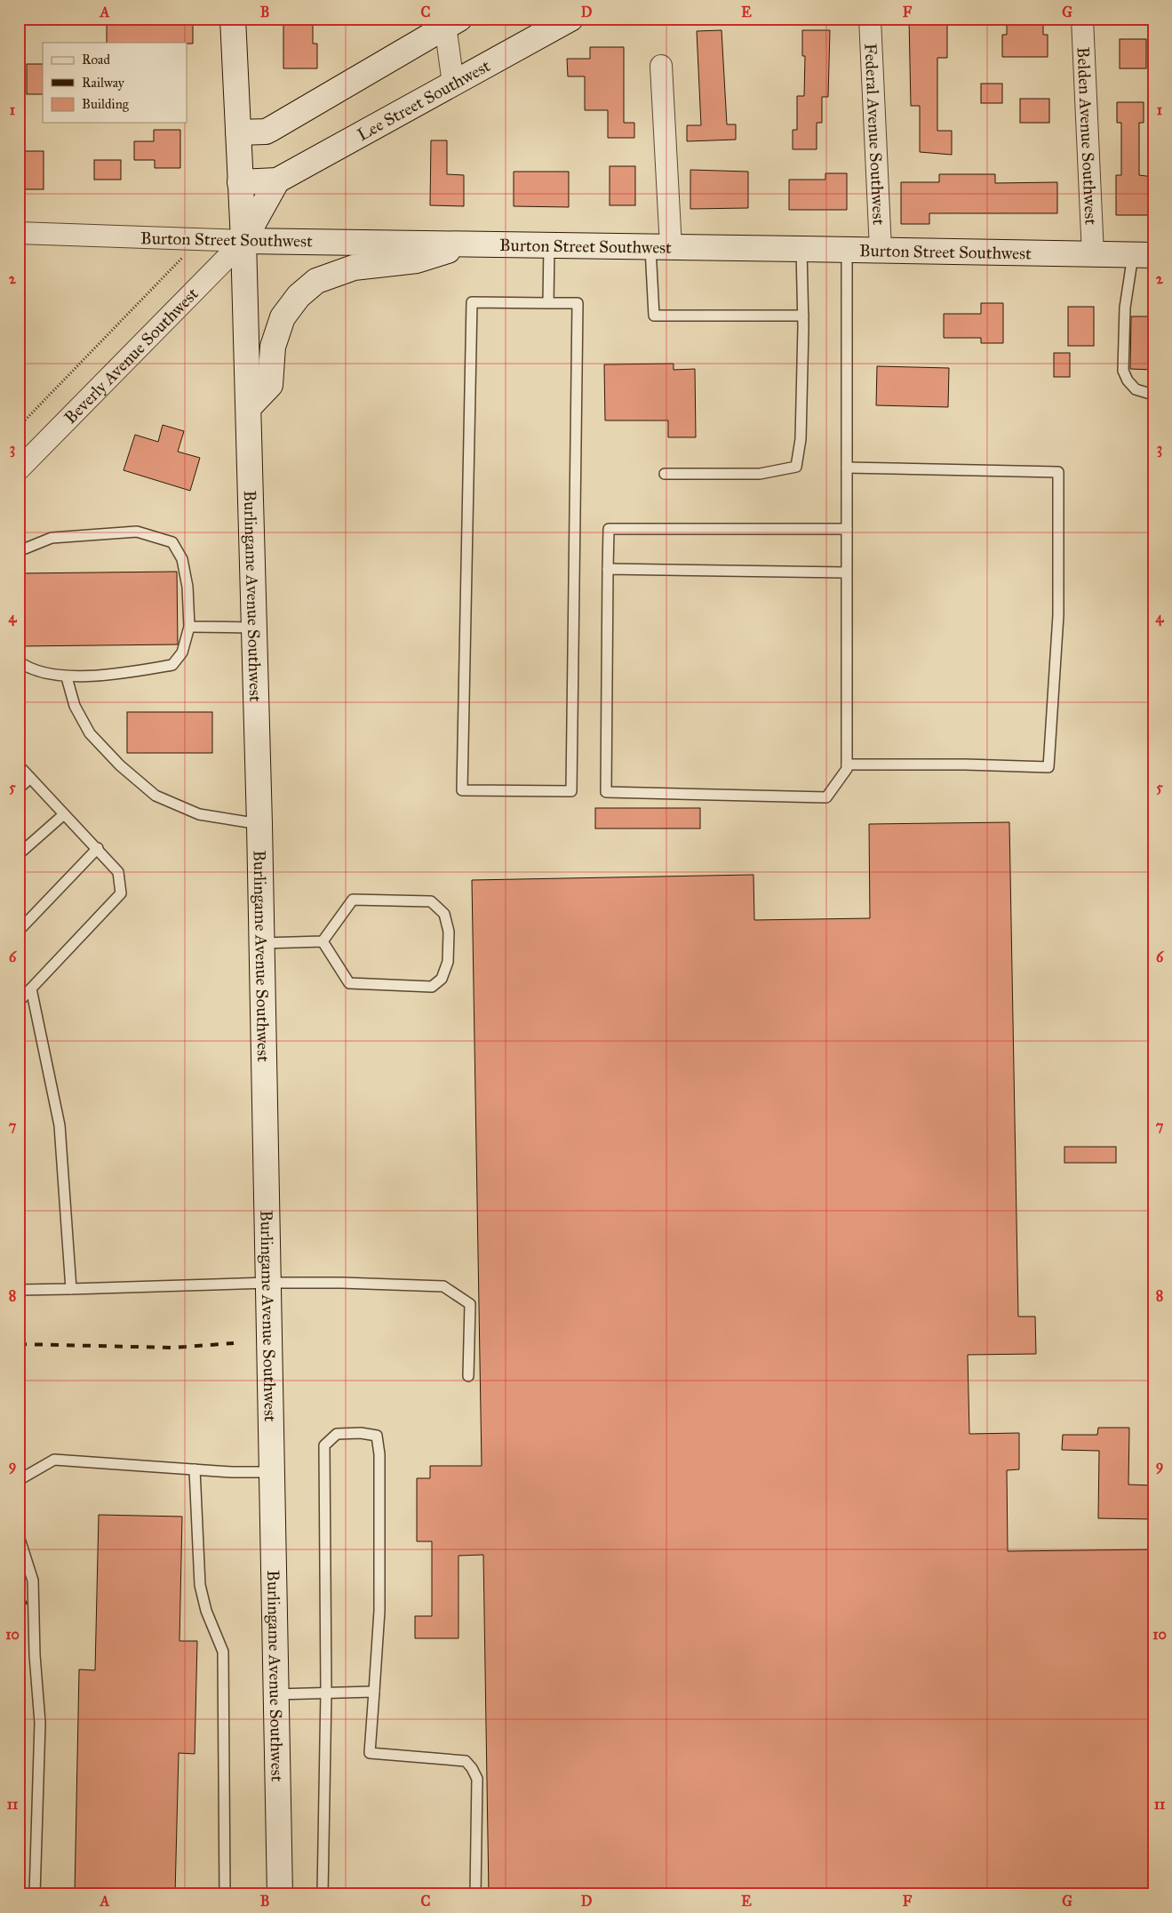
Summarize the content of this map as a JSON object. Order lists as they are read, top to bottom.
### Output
{
  "streets": {
    "street": [
      "Lee Street Southwest",
      "Federal Avenue Southwest",
      "Belden Avenue Southwest",
      "Burton Street Southwest",
      "Beverly Avenue Southwest",
      "Burlingame Avenue Southwest"
    ]
  },
  "crossings": [
    ["Lee Street Southwest", "Burlingame Avenue Southwest"],
    ["Federal Avenue Southwest", "Burton Street Southwest"],
    ["Belden Avenue Southwest", "Burton Street Southwest"],
    ["Burton Street Southwest", "Beverly Avenue Southwest"],
    ["Burton Street Southwest", "Burlingame Avenue Southwest"],
    ["Beverly Avenue Southwest", "Burlingame Avenue Southwest"]
  ],
  "legend": ["Road", "Railway", "Building"],
  "grid": {
    "columns": [
      "A",
      "B",
      "C",
      "D",
      "E",
      "F",
      "G"
    ],
    "rows": [
      "1",
      "2",
      "3",
      "4",
      "5",
      "6",
      "7",
      "8",
      "9",
      "10",
      "11"
    ]
  }
}
